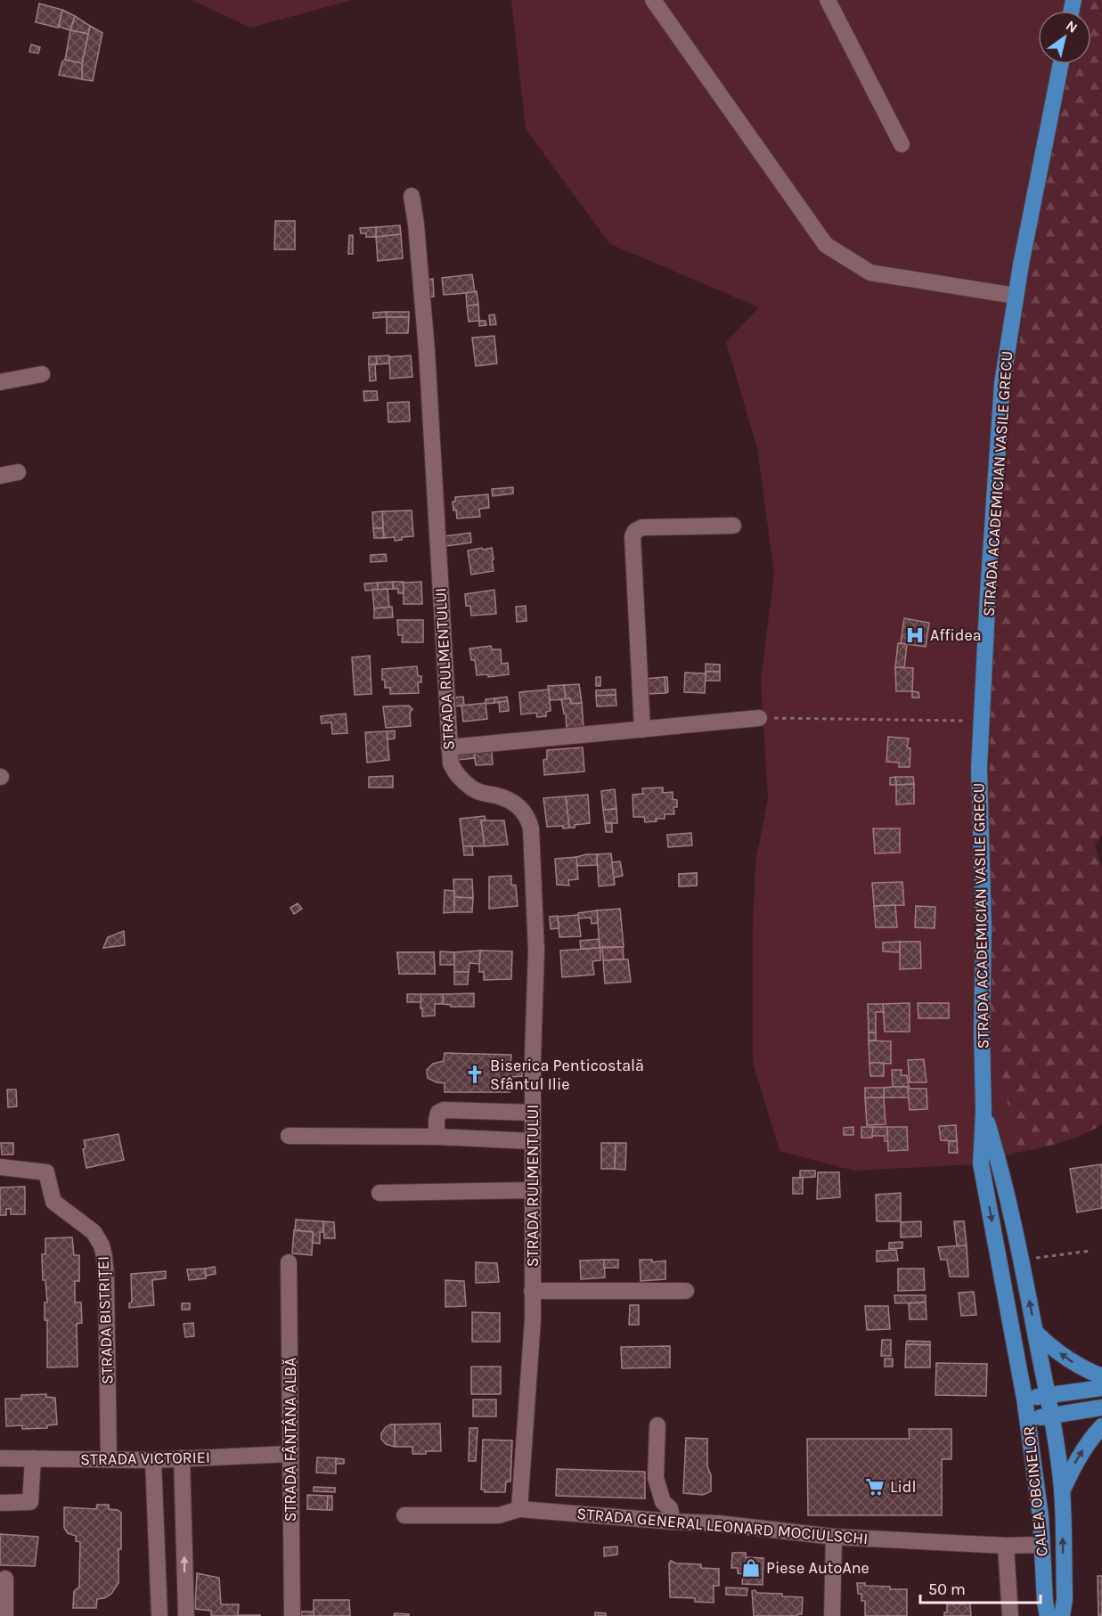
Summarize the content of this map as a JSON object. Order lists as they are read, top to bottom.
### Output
{
  "streets": {
    "main road": ["STRADA ACADEMICIAN VASILE GRECU", "CALEA OBCINELOR"],
    "street": [
      "STRADA RULMENTULUI",
      "STRADA BISTRIȚEI",
      "STRADA FÂNTÂNA ALBĂ",
      "STRADA VICTORIEI",
      "STRADA GENERAL LEONARD MOCIULSCHI"
    ]
  },
  "crossings": [
    ["STRADA ACADEMICIAN VASILE GRECU", "CALEA OBCINELOR"],
    ["STRADA RULMENTULUI", "STRADA GENERAL LEONARD MOCIULSCHI"],
    ["STRADA BISTRIȚEI", "STRADA VICTORIEI"],
    ["STRADA FÂNTÂNA ALBĂ", "STRADA VICTORIEI"],
    ["CALEA OBCINELOR", "STRADA GENERAL LEONARD MOCIULSCHI"]
  ],
  "places": {
    "hospital": ["Affidea"],
    "church": ["Biserica Penticostală Sfântul Ilie"],
    "supermarket": ["Lidl"],
    "shop": ["Piese AutoAne"]
  },
  "scale_bar": "50 m",
  "north": "top right"
}
